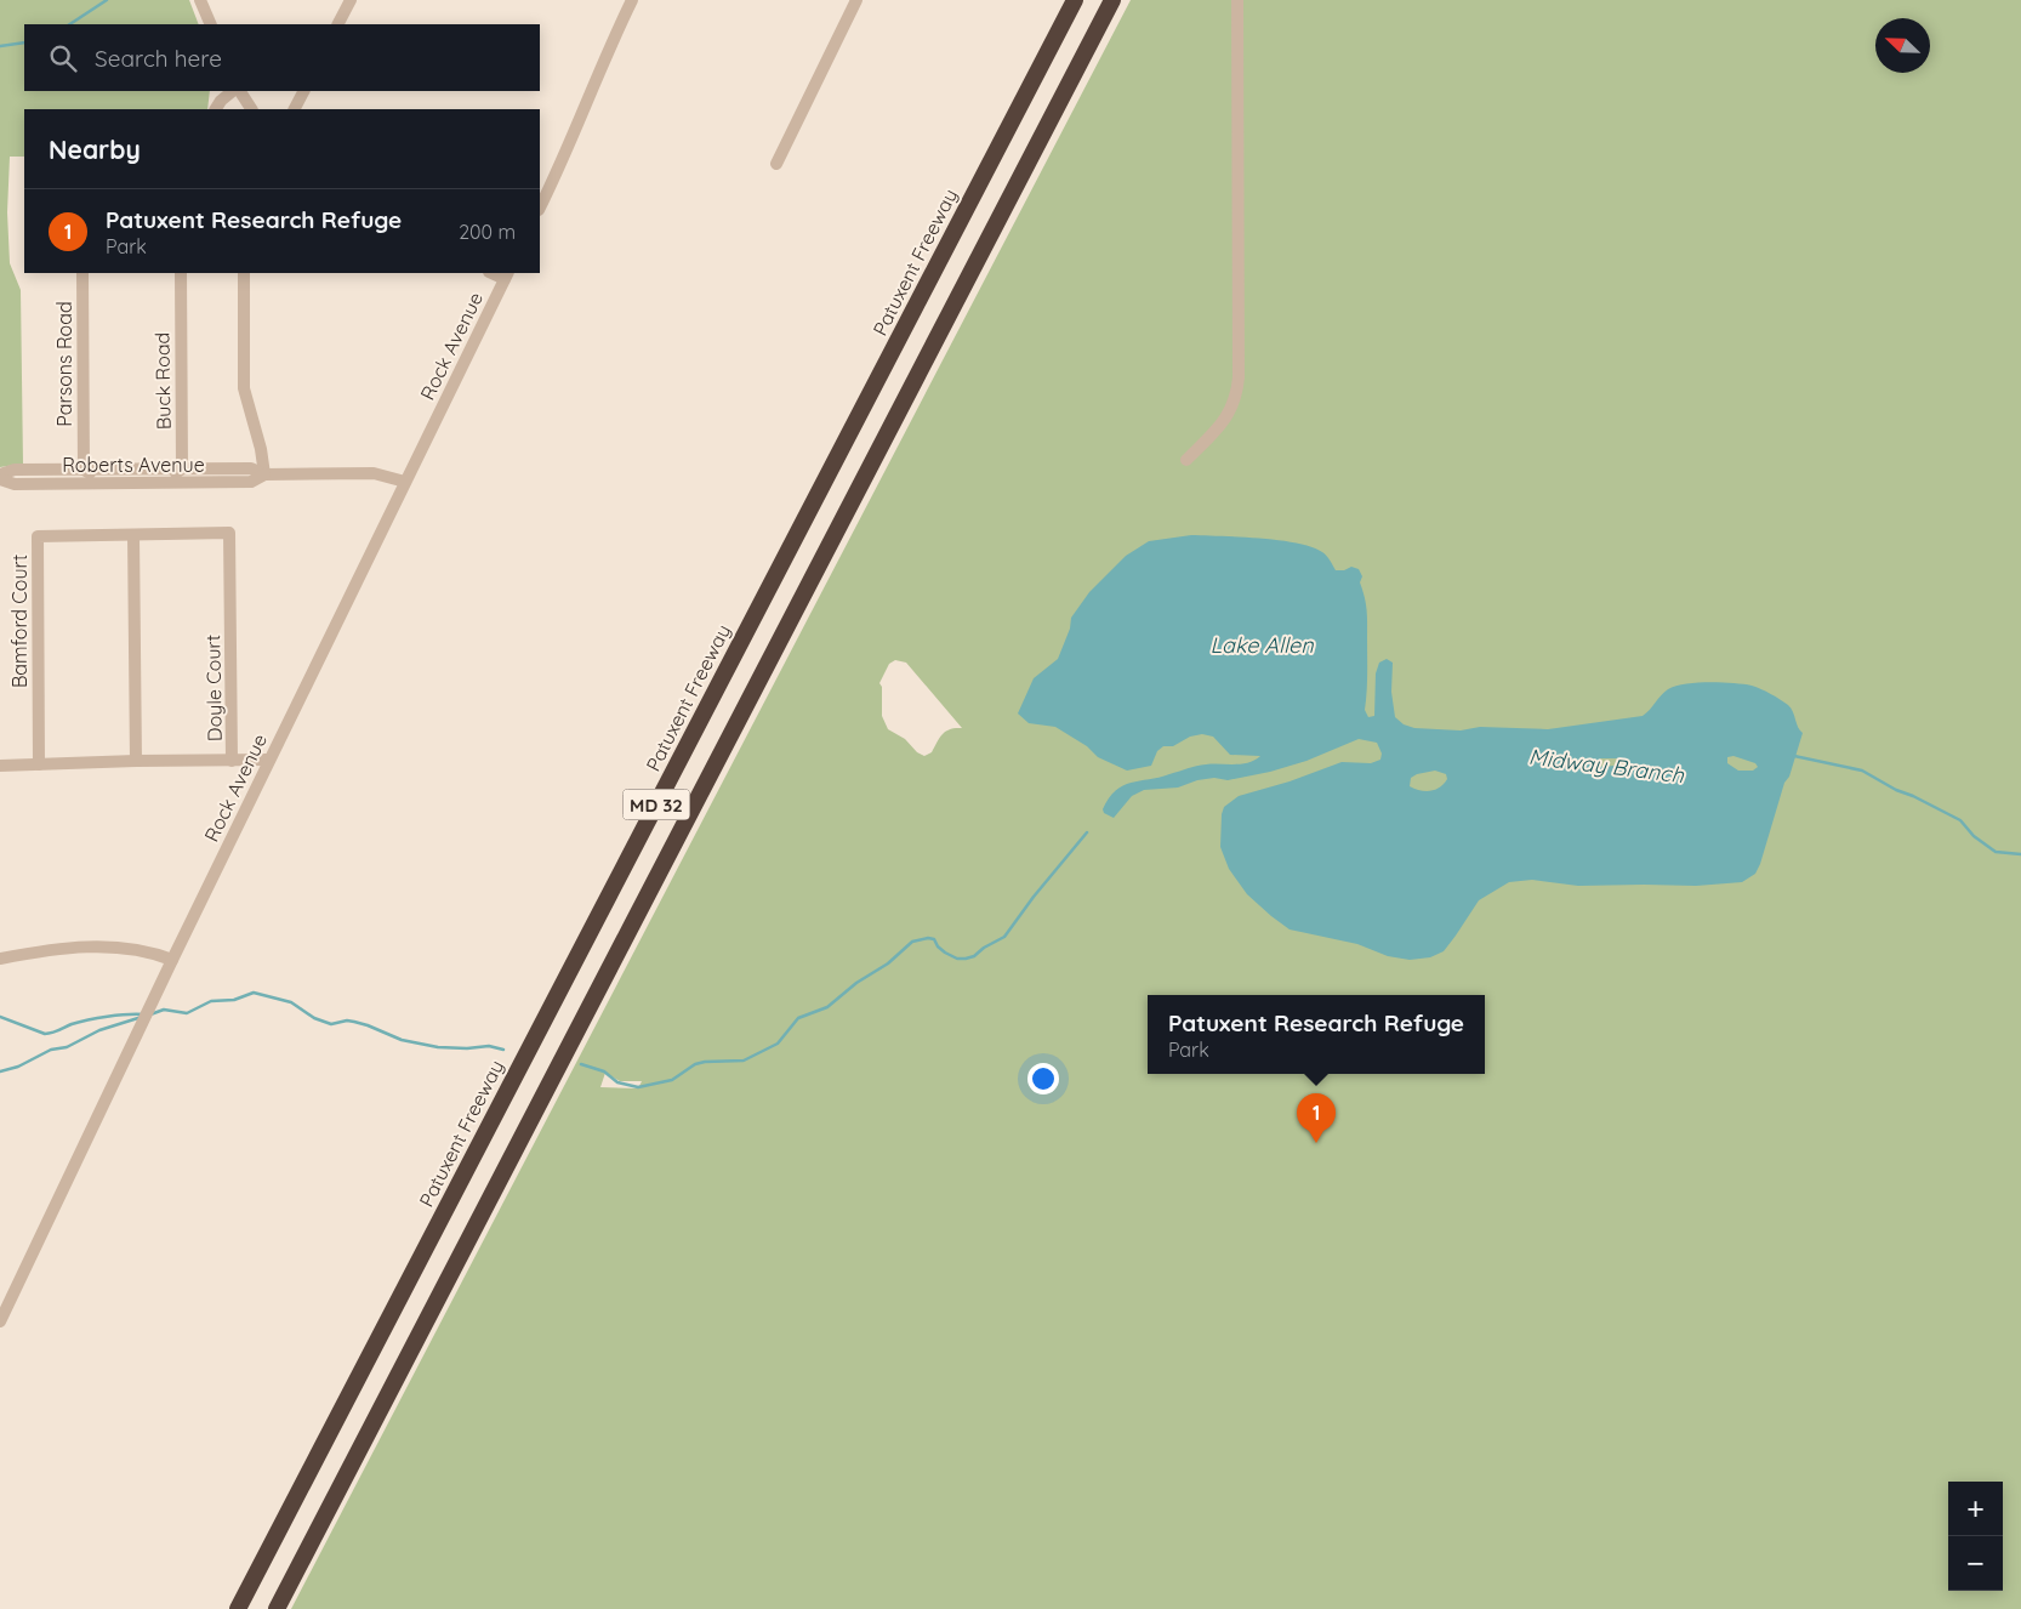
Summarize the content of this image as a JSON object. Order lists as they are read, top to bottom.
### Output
{
  "streets": {
    "highway": ["Patuxent Freeway", "MD 32"],
    "street": [
      "Rock Avenue",
      "Parsons Road",
      "Buck Road",
      "Roberts Avenue",
      "Bamford Court",
      "Doyle Court"
    ]
  },
  "crossings": [
    ["Rock Avenue", "Roberts Avenue"],
    ["Parsons Road", "Roberts Avenue"],
    ["Buck Road", "Roberts Avenue"],
    ["Bamford Court", "Doyle Court"]
  ],
  "water": ["Lake Allen", "Midway Branch"],
  "north": "top left",
  "page": {
    "search": "Search here",
    "heading": "Nearby",
    "list": [
      {
        "mark": "1",
        "name": "Patuxent Research Refuge",
        "note": "Park",
        "value": "200 m"
      }
    ],
    "popup": ["Patuxent Research Refuge", "Park"],
    "pins": "1",
    "map_buttons": ["+", "−"]
  }
}
